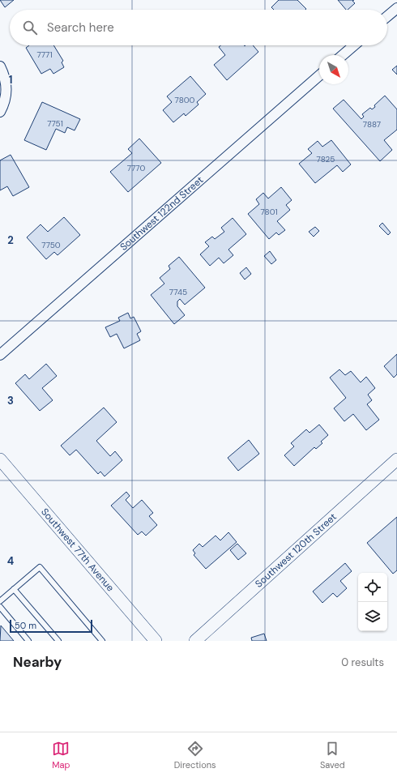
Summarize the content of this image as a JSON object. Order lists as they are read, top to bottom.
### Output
{
  "streets": {
    "street": ["Southwest 122nd Street", "Southwest 120th Street", "Southwest 77th Avenue"]
  },
  "house_numbers": [
    "7771",
    "7800",
    "7751",
    "7887",
    "7825",
    "7770",
    "7801",
    "7750",
    "7745"
  ],
  "scale_bar": "50 m",
  "north": "bottom right",
  "page": {
    "search": "Search here",
    "scale": "50 m",
    "heading": ["Nearby", "0 results"],
    "nav": ["Map", "Directions", "Saved"]
  },
  "grid": {
    "rows": [
      "1",
      "2",
      "3",
      "4"
    ]
  }
}
